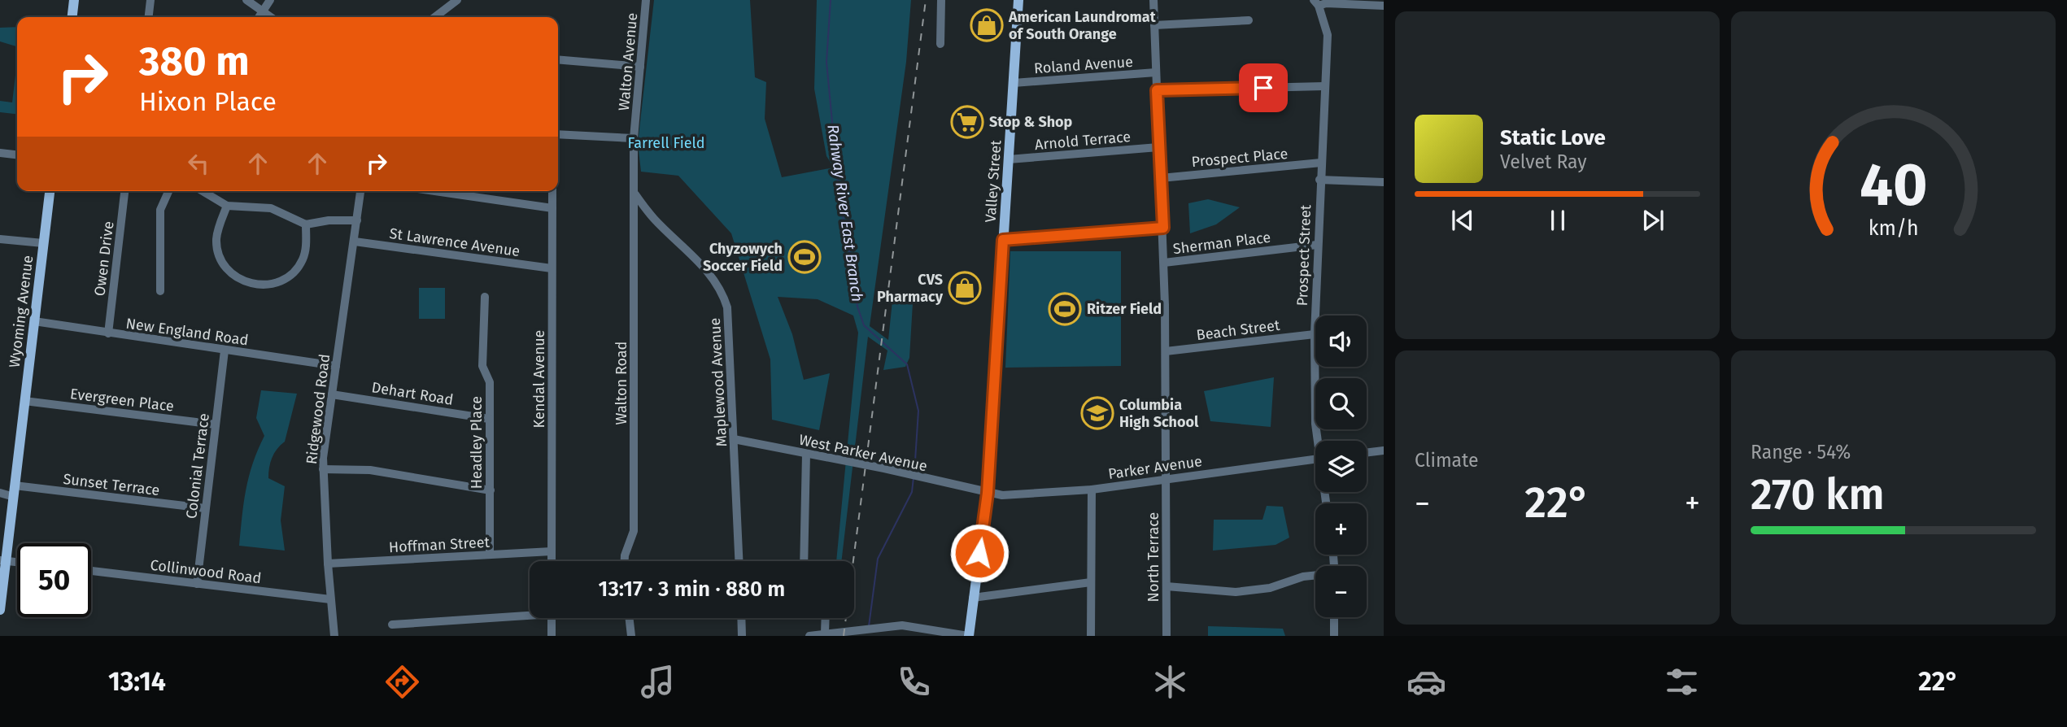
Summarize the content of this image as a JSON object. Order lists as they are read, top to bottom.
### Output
{
  "streets": {
    "main road": ["Valley Street", "Wyoming Avenue"],
    "street": [
      "Walton Avenue",
      "Roland Avenue",
      "Arnold Terrace",
      "Prospect Place",
      "St Lawrence Avenue",
      "Sherman Place",
      "Prospect Street",
      "Owen Drive",
      "Beach Street",
      "New England Road",
      "Kendal Avenue",
      "Maplewood Avenue",
      "Walton Road",
      "Dehart Road",
      "Evergreen Place",
      "Ridgewood Road",
      "Headley Place",
      "West Parker Avenue",
      "Colonial Terrace",
      "Parker Avenue",
      "Sunset Terrace",
      "Hoffman Street",
      "North Terrace",
      "Collinwood Road"
    ]
  },
  "crossings": [
    ["Walton Avenue", "Maplewood Avenue"],
    ["Walton Avenue", "Walton Road"],
    ["Roland Avenue", "Valley Street"],
    ["Roland Avenue", "North Terrace"],
    ["Arnold Terrace", "Valley Street"],
    ["Arnold Terrace", "North Terrace"],
    ["Prospect Place", "Prospect Street"],
    ["Prospect Place", "North Terrace"],
    ["Valley Street", "West Parker Avenue"],
    ["Valley Street", "Parker Avenue"],
    ["St Lawrence Avenue", "Kendal Avenue"],
    ["St Lawrence Avenue", "Ridgewood Road"],
    ["Sherman Place", "Prospect Street"],
    ["Sherman Place", "North Terrace"],
    ["Prospect Street", "Beach Street"],
    ["Owen Drive", "New England Road"],
    ["Wyoming Avenue", "New England Road"],
    ["Wyoming Avenue", "Evergreen Place"],
    ["Wyoming Avenue", "Sunset Terrace"],
    ["Beach Street", "North Terrace"],
    ["New England Road", "Ridgewood Road"],
    ["New England Road", "Colonial Terrace"],
    ["Kendal Avenue", "Hoffman Street"],
    ["Maplewood Avenue", "Walton Road"],
    ["Maplewood Avenue", "West Parker Avenue"],
    ["Dehart Road", "Ridgewood Road"],
    ["Dehart Road", "Headley Place"],
    ["Evergreen Place", "Colonial Terrace"],
    ["Ridgewood Road", "Hoffman Street"],
    ["Ridgewood Road", "Collinwood Road"],
    ["Headley Place", "Hoffman Street"],
    ["West Parker Avenue", "Parker Avenue"],
    ["Colonial Terrace", "Sunset Terrace"],
    ["Colonial Terrace", "Collinwood Road"],
    ["Parker Avenue", "North Terrace"]
  ],
  "water": ["Rahway River East Branch"],
  "parks": ["Farrell Field"],
  "places": {
    "shop": ["American Laundromat of South Orange", "CVS Pharmacy"],
    "supermarket": ["Stop & Shop"],
    "sports": ["Chyzowych Soccer Field", "Ritzer Field"],
    "school or university": ["Columbia High School"]
  },
  "page": {
    "turn": ["380 m", "Hixon Place"],
    "song": ["Static Love", "Velvet Ray"],
    "map_buttons": ["+", "−"],
    "tile": [
      "Climate",
      ["Range · 54%", "270 km"]
    ],
    "heat": ["−", "22°", "+"],
    "limit": "50",
    "trip": "13:17 · 3 min · 880 m",
    "tabs": ["13:14", "22°"],
    "gauge": ["40", "km/h"]
  }
}
